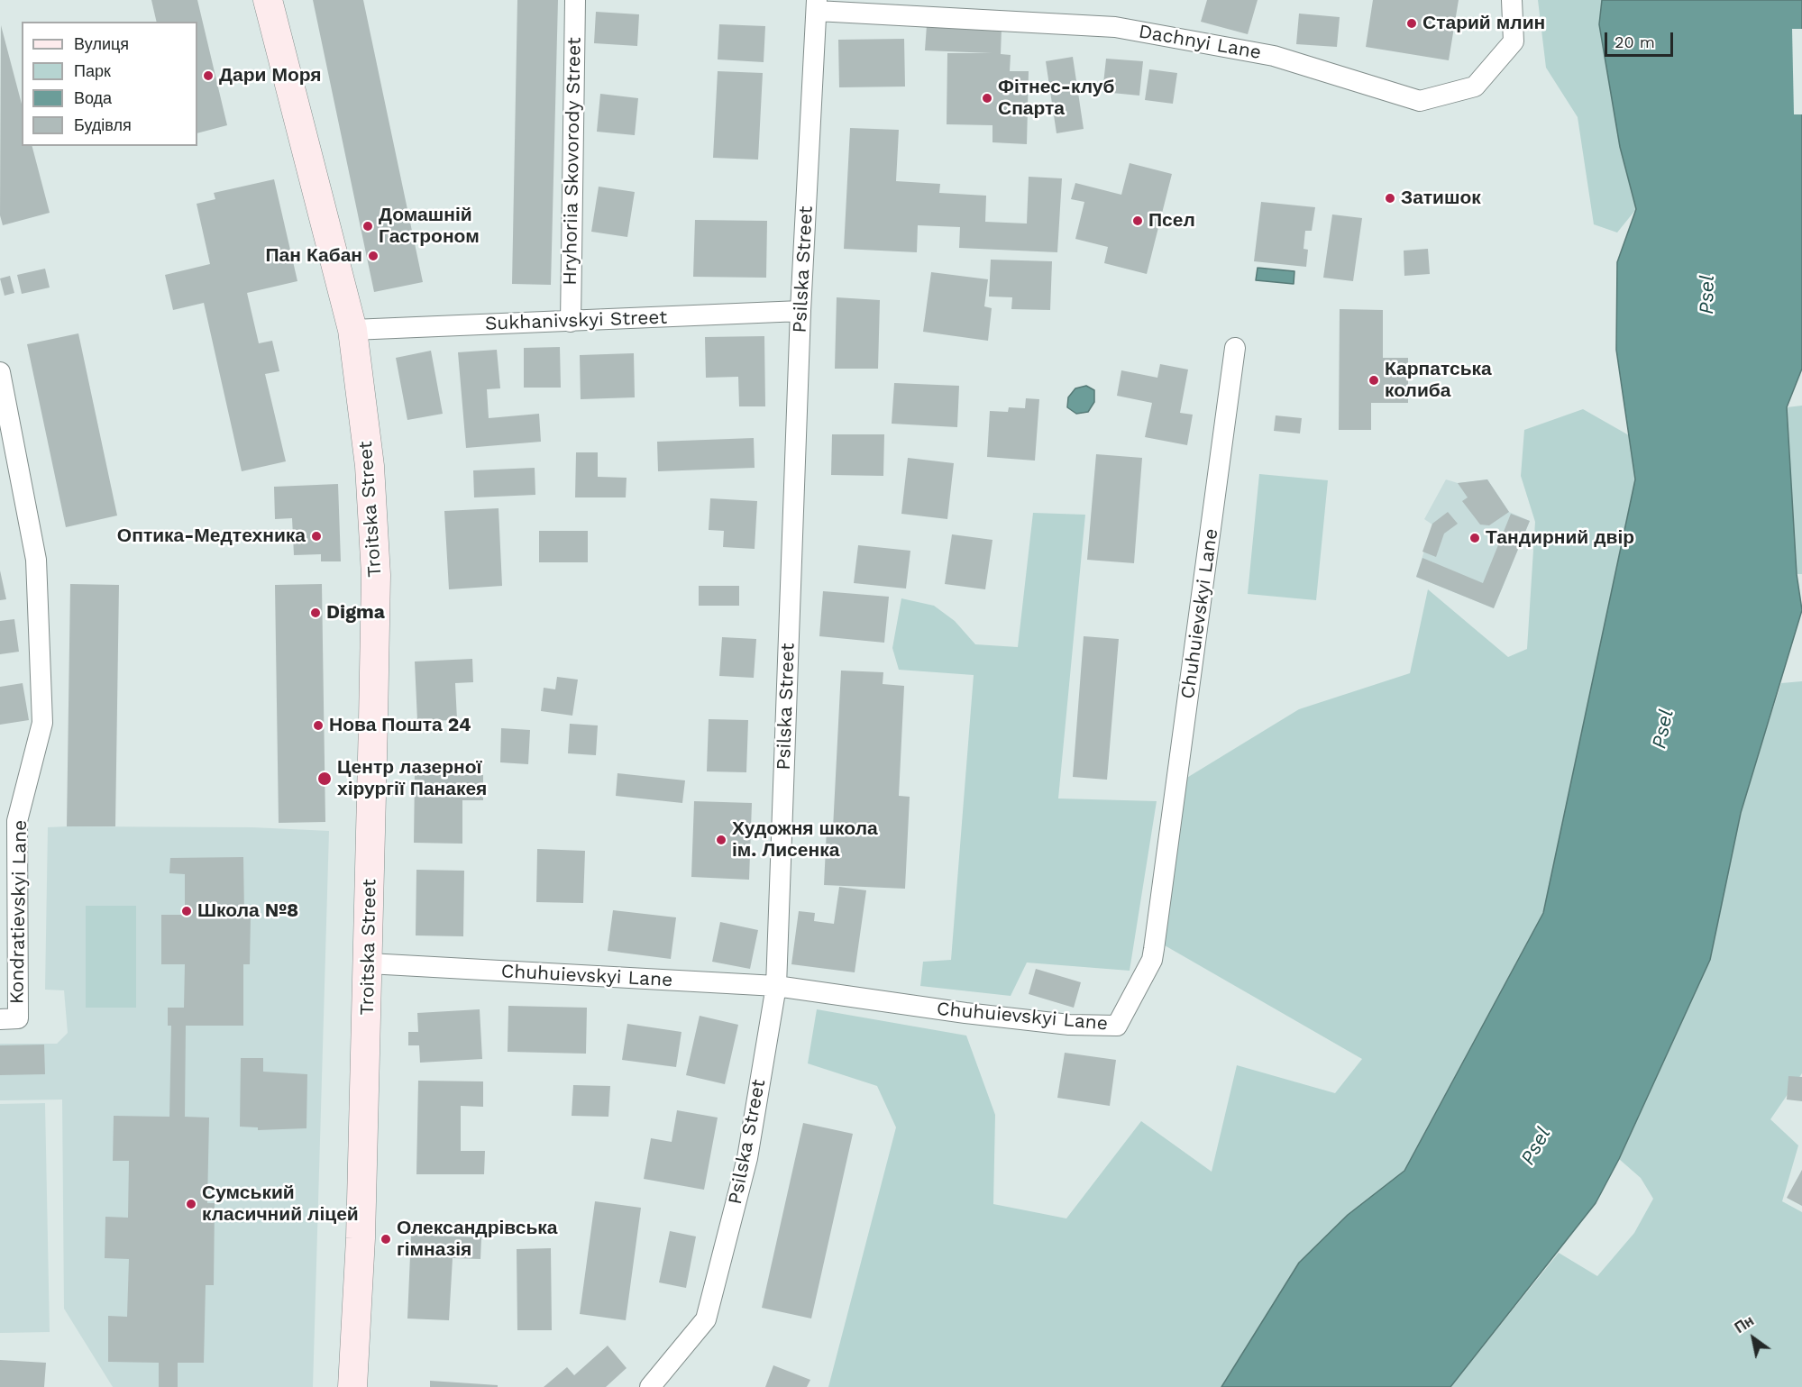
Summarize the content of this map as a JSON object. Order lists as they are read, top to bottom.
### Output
{
  "streets": {
    "main road": ["Troitska Street"],
    "street": [
      "Dachnyi Lane",
      "Hryhoriia Skovorody Street",
      "Psilska Street",
      "Sukhanivskyi Street",
      "Chuhuievskyi Lane",
      "Kondratievskyi Lane"
    ]
  },
  "crossings": [
    ["Dachnyi Lane", "Psilska Street"],
    ["Hryhoriia Skovorody Street", "Sukhanivskyi Street"],
    ["Psilska Street", "Sukhanivskyi Street"],
    ["Psilska Street", "Chuhuievskyi Lane"],
    ["Sukhanivskyi Street", "Troitska Street"],
    ["Troitska Street", "Chuhuievskyi Lane"]
  ],
  "water": ["Psel"],
  "places": [
    "Старий млин",
    "Дари Моря",
    "Фітнес-клуб Спарта",
    "Затишок",
    "Псел",
    "Домашній Гастроном",
    "Пан Кабан",
    "Карпатська колиба",
    "Оптика-Медтехника",
    "Тандирний двір",
    "Digma",
    "Нова Пошта 24",
    "Центр лазерної хірургії Панакея",
    "Художня школа ім. Лисенка",
    "Школа №8",
    "Сумський класичний ліцей",
    "Олександрівська гімназія"
  ],
  "legend": [
    "Вулиця",
    "Парк",
    "Вода",
    "Будівля"
  ],
  "scale_bar": "20 m",
  "north": "top left"
}
